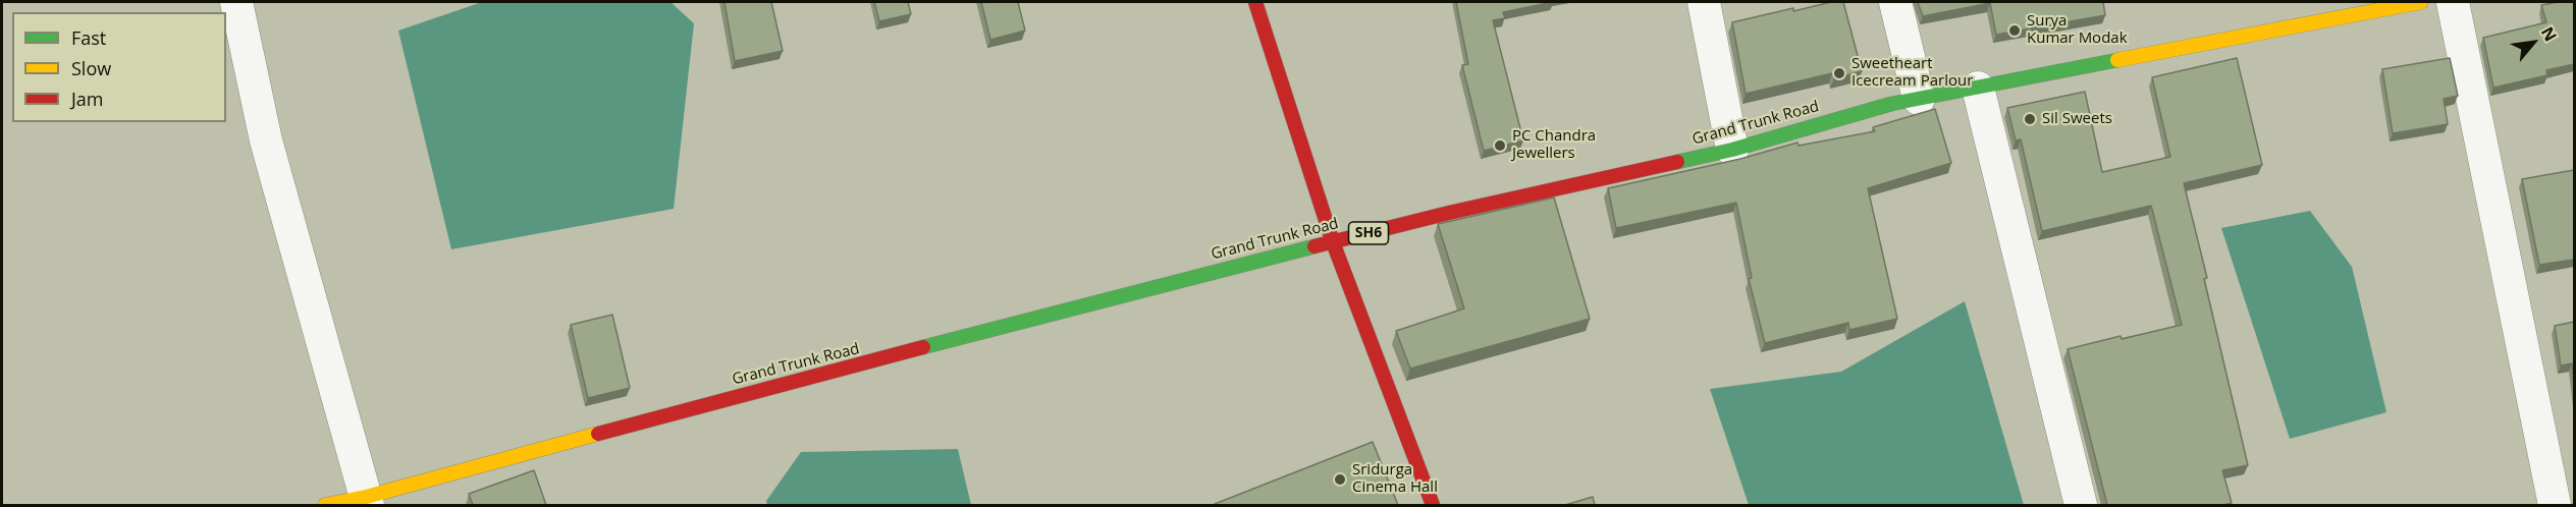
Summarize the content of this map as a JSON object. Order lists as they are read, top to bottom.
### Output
{
  "streets": {
    "main road": ["Grand Trunk Road", "SH6"]
  },
  "places": [
    "Surya Kumar Modak",
    "Sweetheart Icecream Parlour",
    "Sil Sweets",
    "PC Chandra Jewellers",
    "Sridurga Cinema Hall"
  ],
  "legend": ["Fast", "Slow", "Jam"],
  "north": "top right"
}
